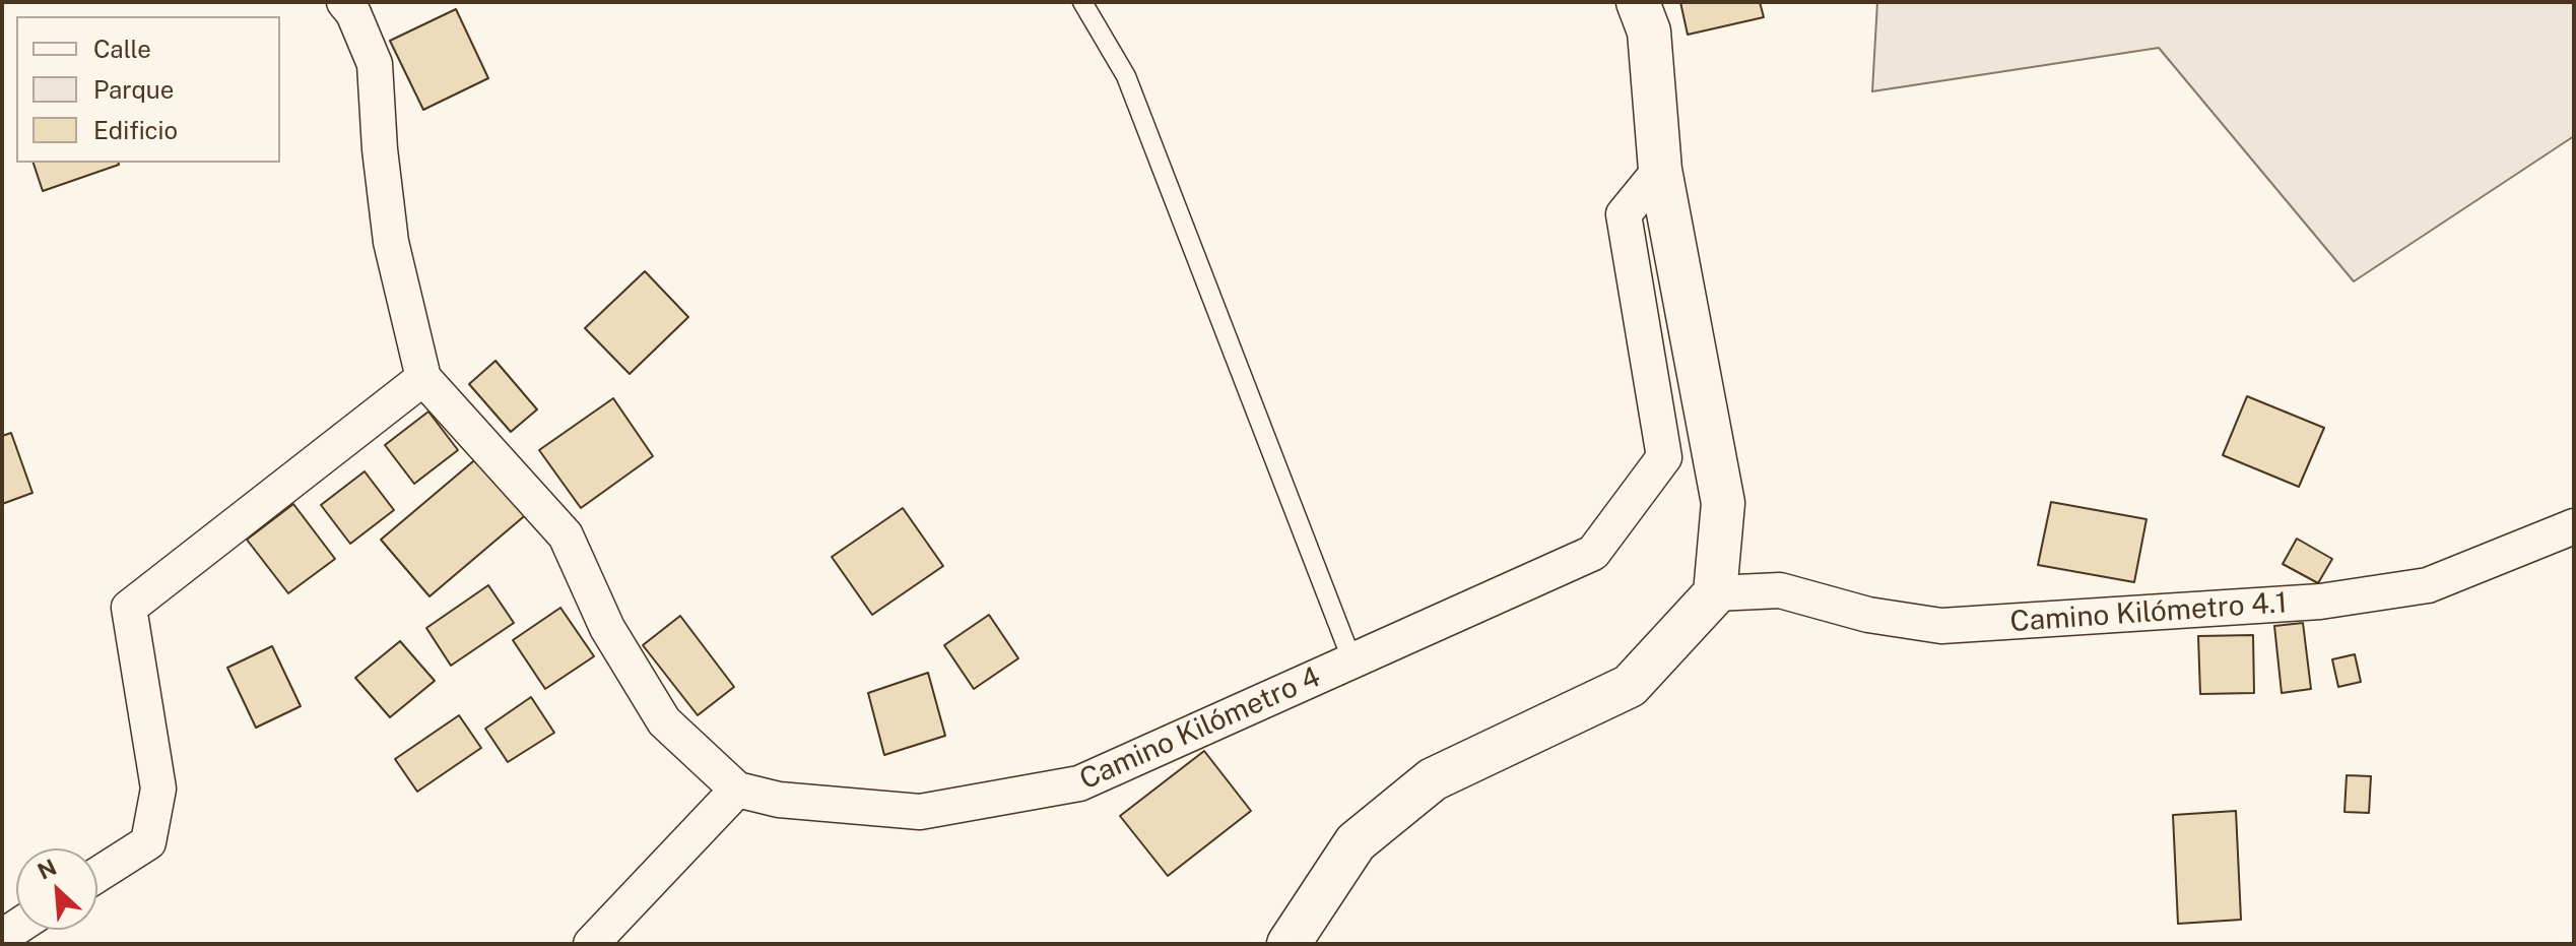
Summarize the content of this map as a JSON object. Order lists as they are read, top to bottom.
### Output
{
  "streets": {
    "street": ["Camino Kilómetro 4.1", "Camino Kilómetro 4"]
  },
  "legend": ["Calle", "Parque", "Edificio"],
  "north": "top left"
}
